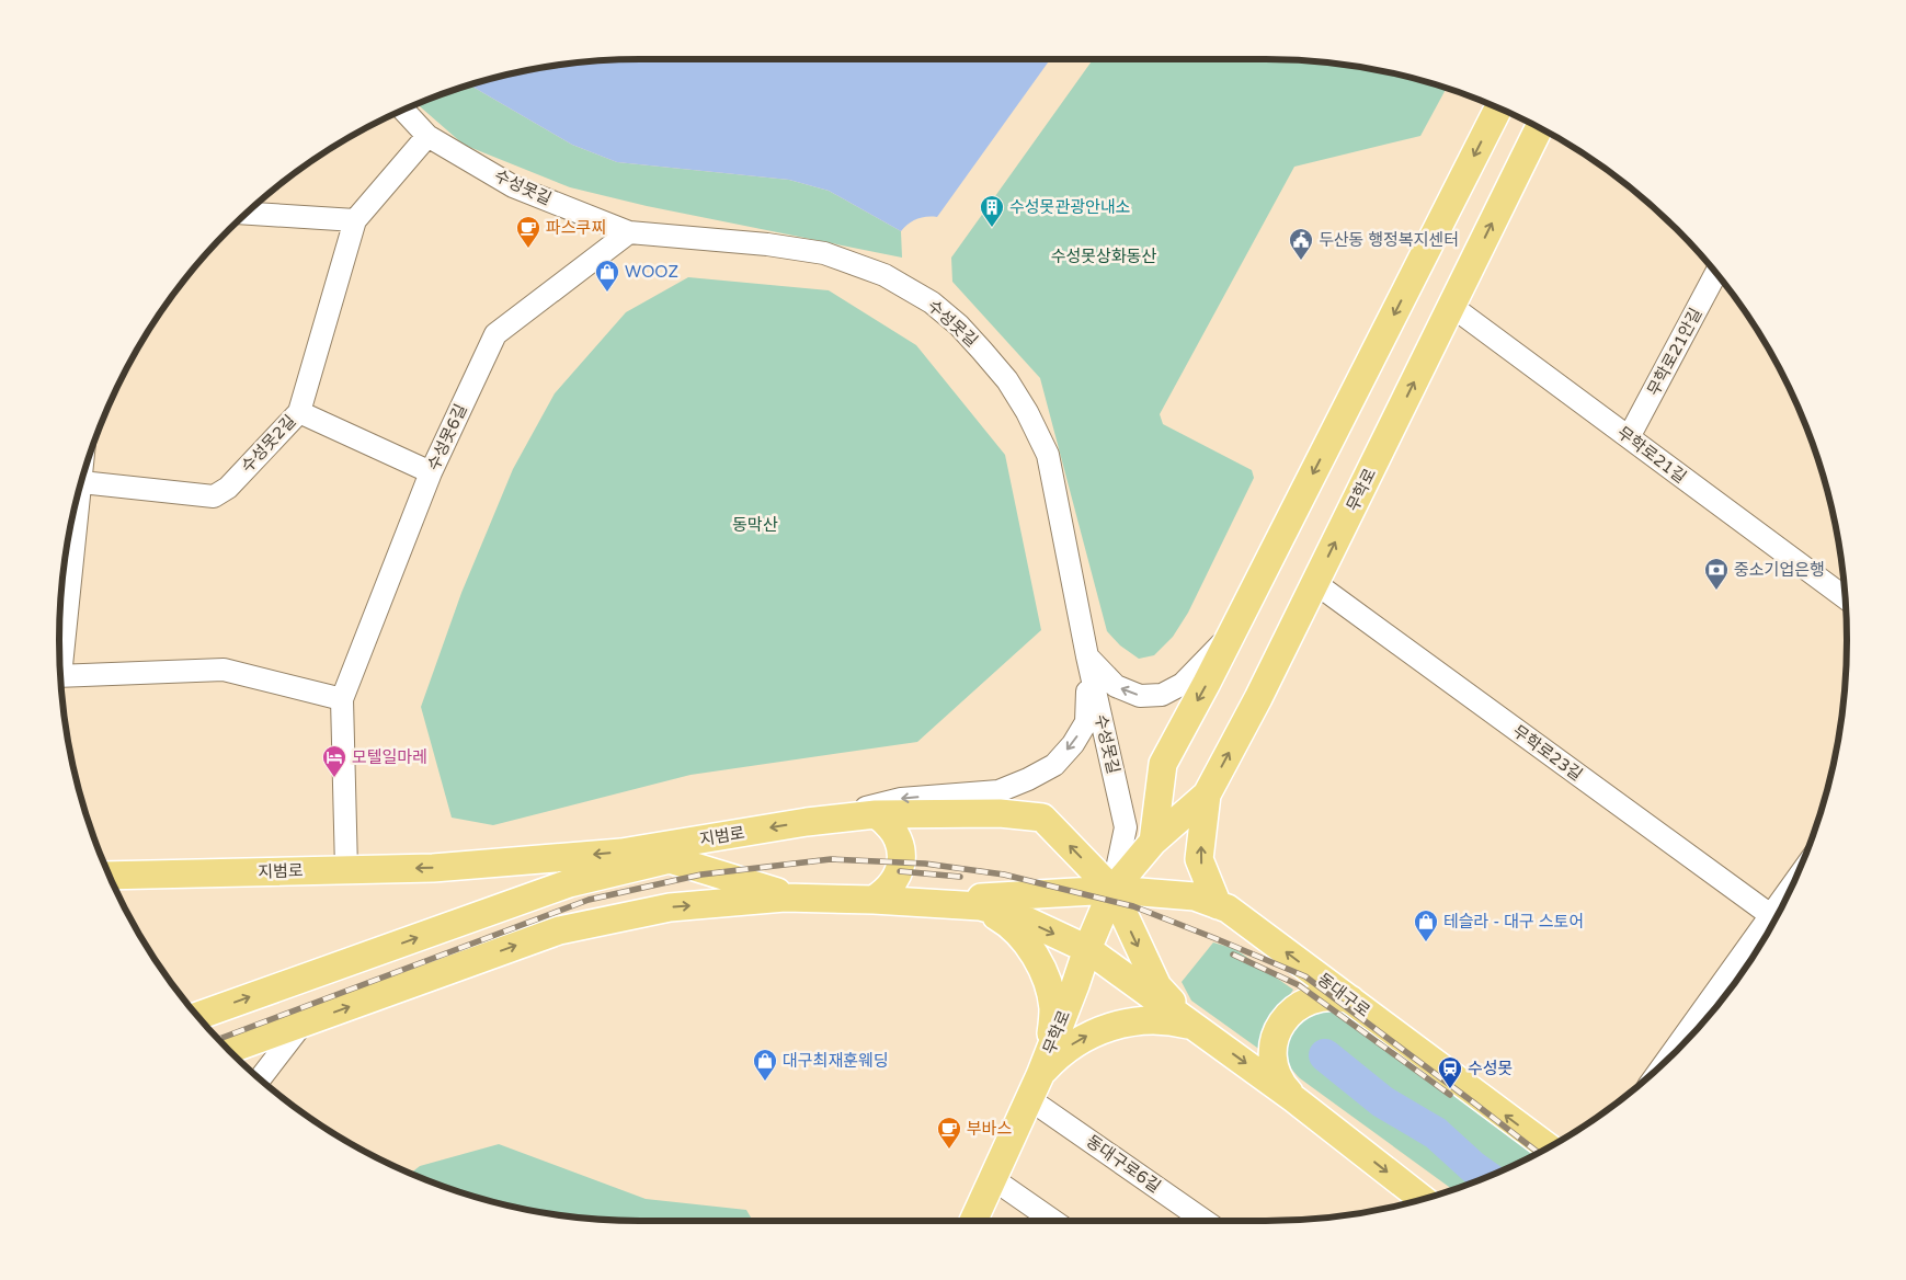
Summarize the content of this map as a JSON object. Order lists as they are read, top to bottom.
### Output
{
  "streets": {
    "main road": ["무학로", "지범로", "동대구로"],
    "street": [
      "수성못길",
      "무학로21안길",
      "수성못6길",
      "수성못2길",
      "무학로21길",
      "무학로23길",
      "동대구로6길"
    ]
  },
  "crossings": [
    ["수성못길", "수성못6길"],
    ["수성못길", "수성못2길"],
    ["수성못길", "무학로"],
    ["수성못길", "지범로"],
    ["수성못길", "동대구로"],
    ["무학로21안길", "무학로21길"],
    ["수성못6길", "지범로"],
    ["무학로21길", "무학로"],
    ["무학로", "무학로23길"],
    ["무학로", "지범로"],
    ["무학로", "동대구로"],
    ["무학로", "동대구로6길"],
    ["지범로", "동대구로"]
  ],
  "parks": ["수성못상화동산", "동막산"],
  "places": {
    "building": ["수성못관광안내소"],
    "cafe": ["파스쿠찌", "부바스"],
    "public building": ["두산동 행정복지센터"],
    "shop": ["WOOZ", "테슬라 - 대구 스토어", "대구최재훈웨딩"],
    "bank": ["중소기업은행"],
    "hotel": ["모텔일마레"],
    "station": ["수성못"]
  }
}
